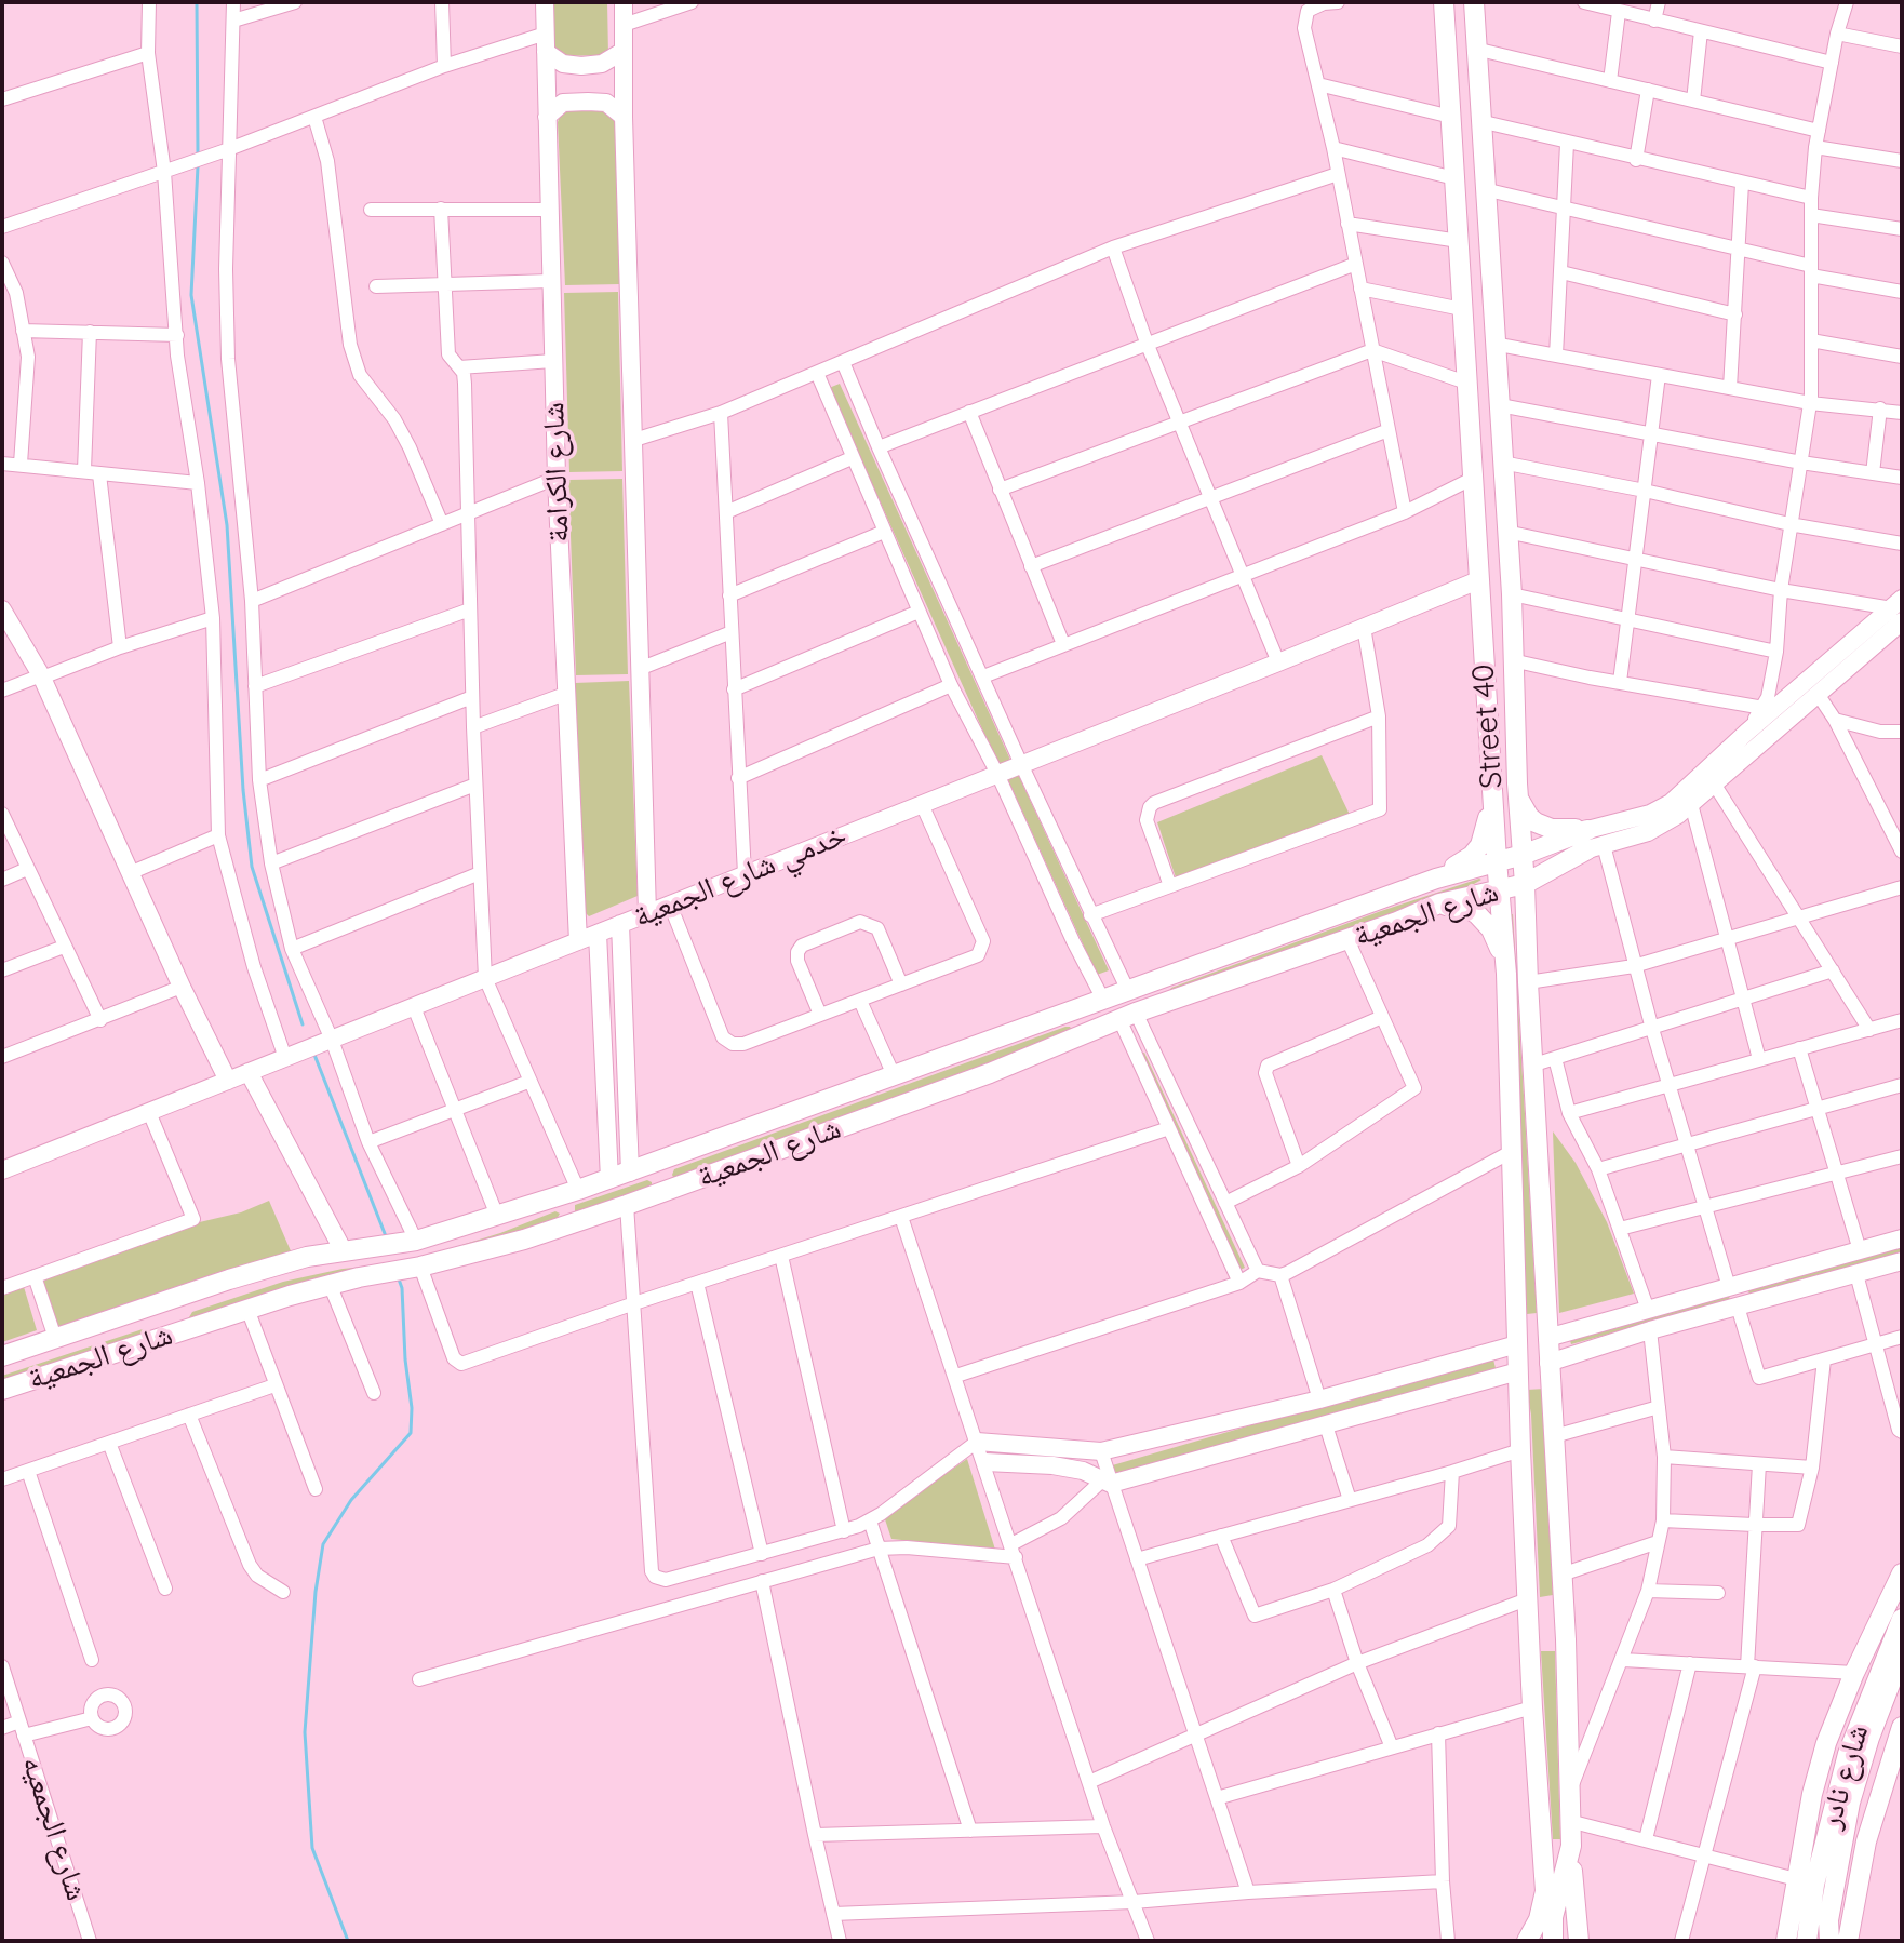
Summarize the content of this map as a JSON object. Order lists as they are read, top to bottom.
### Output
{
  "streets": {
    "main road": ["Street 40", "شارع الجمعية", "شارع نادر"],
    "street": ["شارع الكرامة", "خدمي شارع الجمعية", "شارع الجمعيه"]
  },
  "crossings": [
    ["شارع الكرامة", "خدمي شارع الجمعية"],
    ["Street 40", "خدمي شارع الجمعية"],
    ["Street 40", "شارع الجمعية"]
  ]
}
